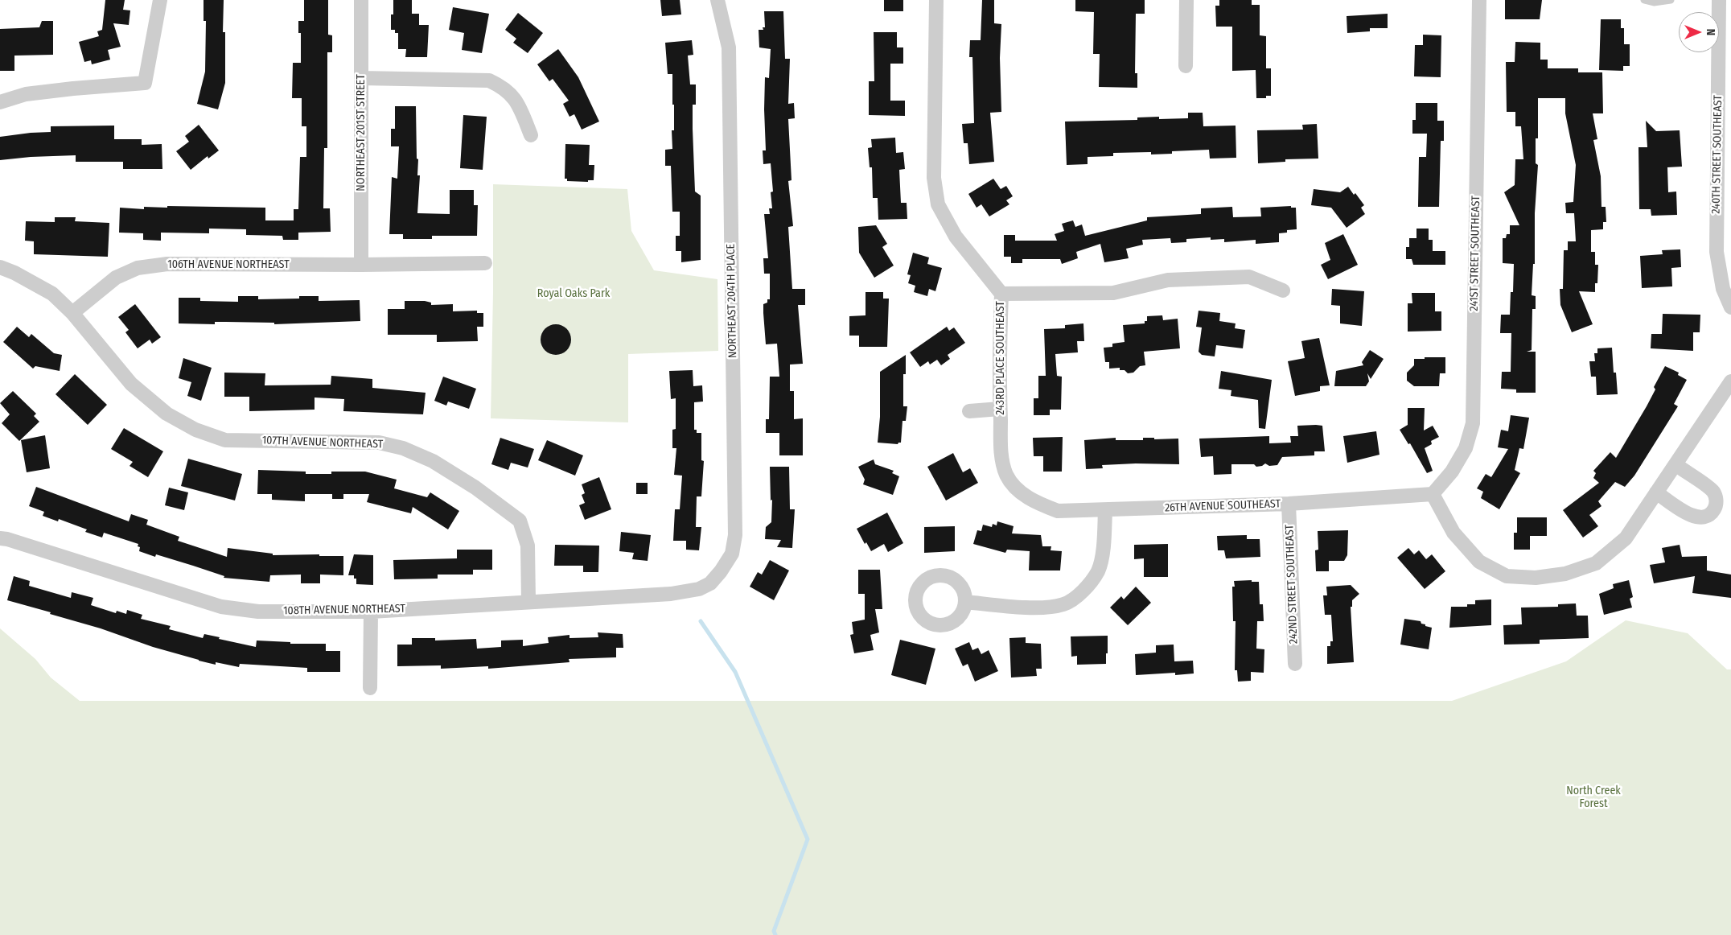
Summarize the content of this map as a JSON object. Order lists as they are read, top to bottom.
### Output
{
  "streets": {
    "street": [
      "NORTHEAST 201ST STREET",
      "240TH STREET SOUTHEAST",
      "241ST STREET SOUTHEAST",
      "106TH AVENUE NORTHEAST",
      "NORTHEAST 204TH PLACE",
      "243RD PLACE SOUTHEAST",
      "107TH AVENUE NORTHEAST",
      "26TH AVENUE SOUTHEAST",
      "242ND STREET SOUTHEAST",
      "108TH AVENUE NORTHEAST"
    ]
  },
  "crossings": [
    ["NORTHEAST 201ST STREET", "106TH AVENUE NORTHEAST"],
    ["241ST STREET SOUTHEAST", "26TH AVENUE SOUTHEAST"],
    ["106TH AVENUE NORTHEAST", "107TH AVENUE NORTHEAST"],
    ["NORTHEAST 204TH PLACE", "108TH AVENUE NORTHEAST"],
    ["243RD PLACE SOUTHEAST", "26TH AVENUE SOUTHEAST"],
    ["107TH AVENUE NORTHEAST", "108TH AVENUE NORTHEAST"],
    ["26TH AVENUE SOUTHEAST", "242ND STREET SOUTHEAST"]
  ],
  "parks": ["Royal Oaks Park", "North Creek Forest"],
  "north": "right"
}
